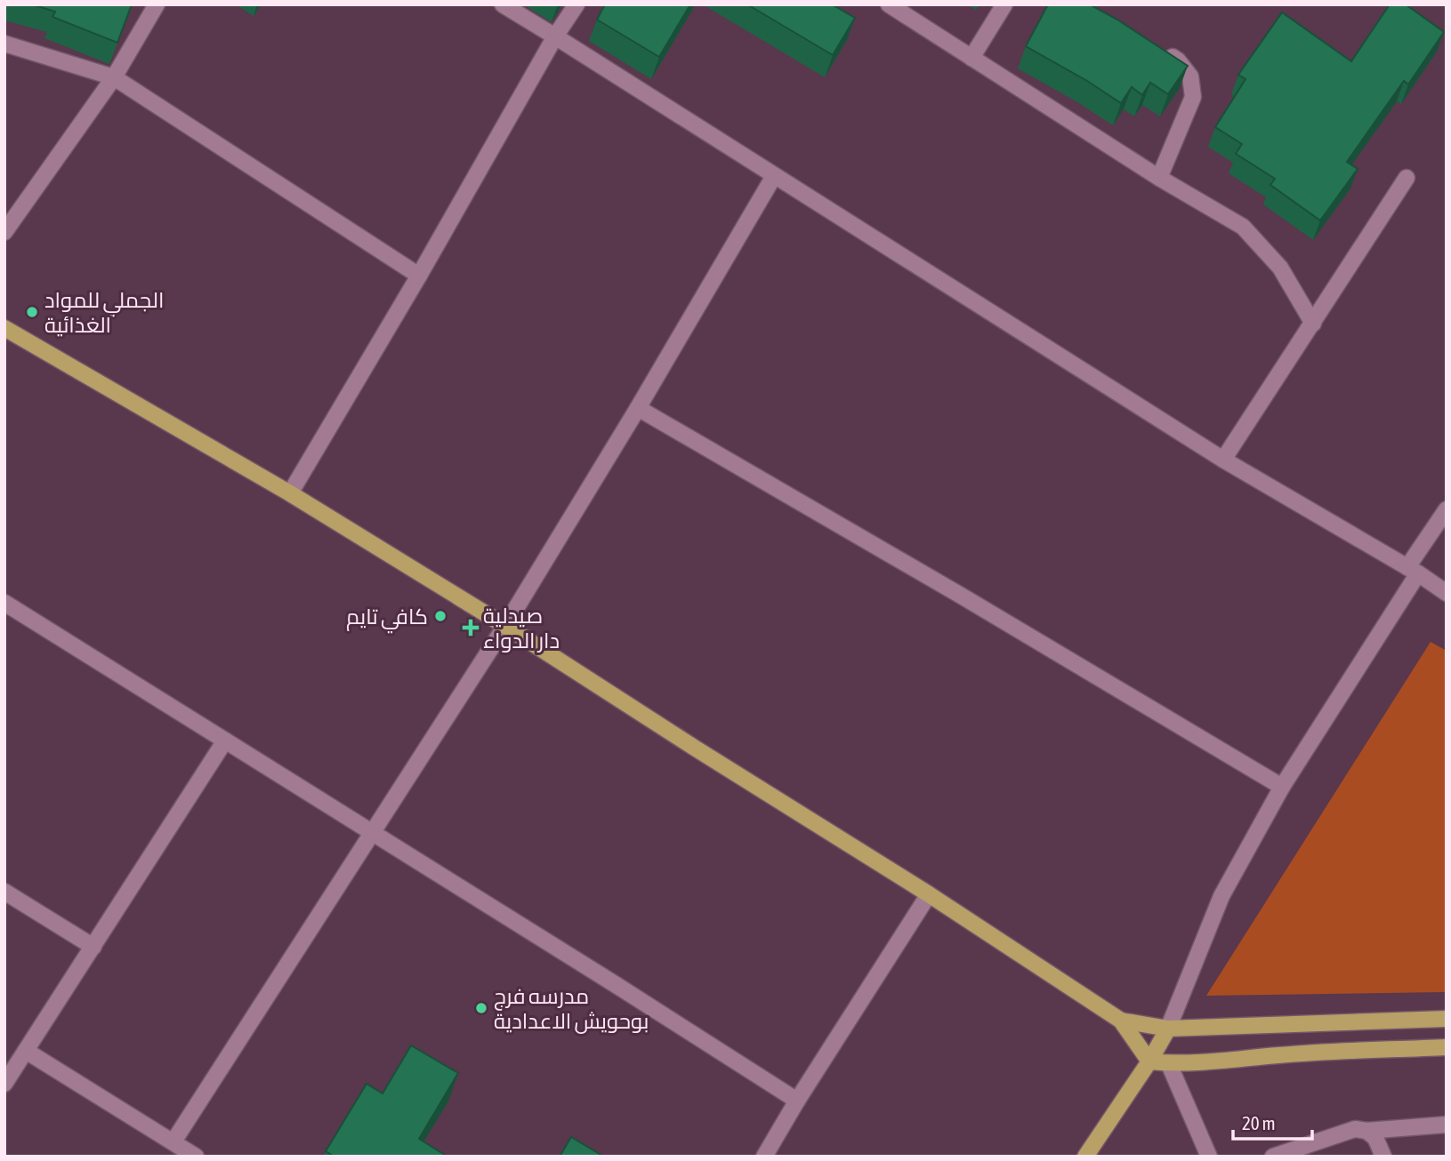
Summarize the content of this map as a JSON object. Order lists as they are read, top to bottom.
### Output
{
  "places": {
    "other": ["الجملي للمواد الغذائية", "كافي تايم", "مدرسه فرج بوحويش الاعدادية"],
    "health": ["صيدلية دار الدواء"]
  },
  "scale_bar": "20 m"
}
